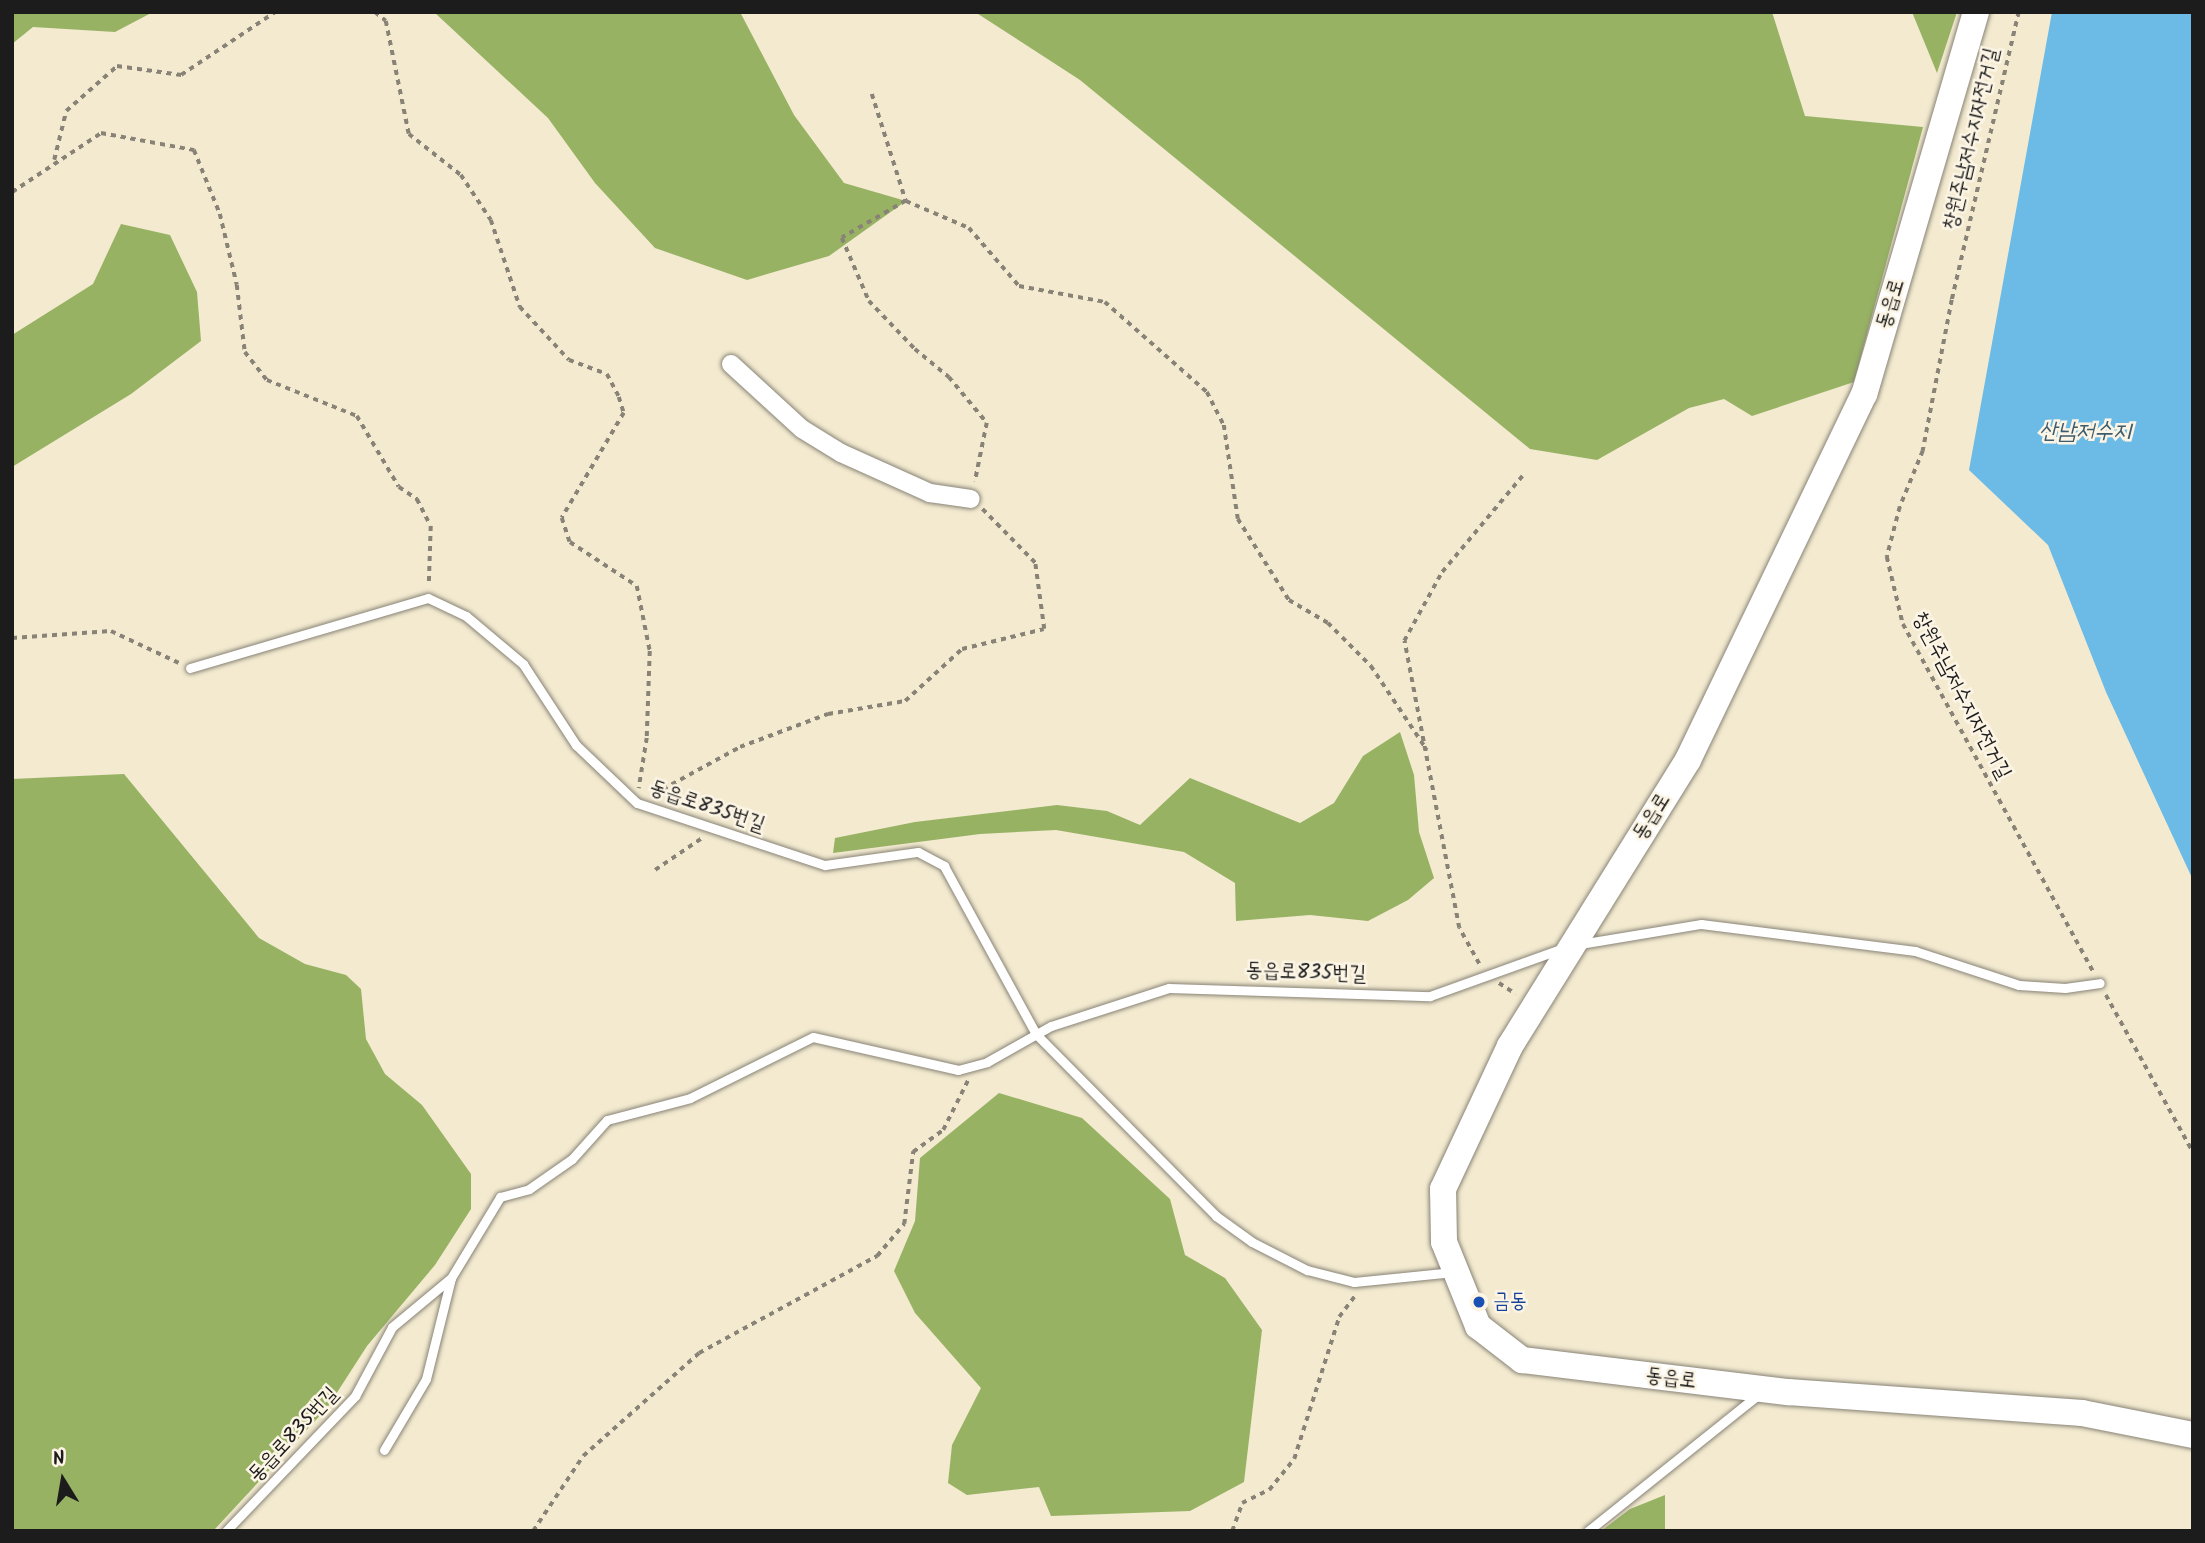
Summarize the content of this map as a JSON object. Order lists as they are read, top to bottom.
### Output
{
  "streets": {
    "street": ["동읍로"],
    "lane": ["동읍로835번길"],
    "path": ["창원주남저수지자전거길"]
  },
  "crossings": [
    ["창원주남저수지자전거길", "동읍로835번길"],
    ["동읍로", "동읍로835번길"]
  ],
  "water": ["산남저수지"],
  "places": ["금동"],
  "north": "top"
}
